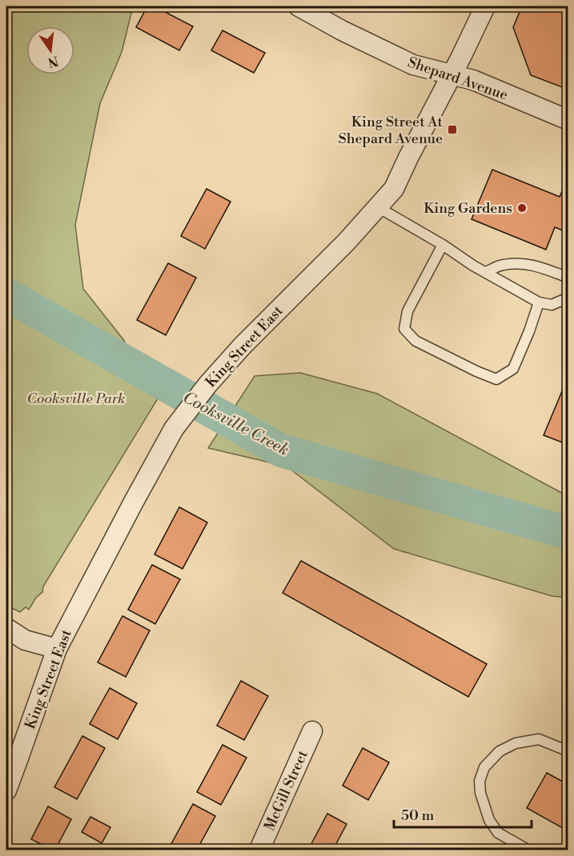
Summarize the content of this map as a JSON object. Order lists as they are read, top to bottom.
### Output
{
  "streets": {
    "street": ["Shepard Avenue", "King Street East", "McGill Street"]
  },
  "crossings": [
    ["Shepard Avenue", "King Street East"]
  ],
  "water": ["Cooksville Creek"],
  "parks": ["Cooksville Park"],
  "places": {
    "transit": ["King Street At Shepard Avenue"],
    "other": ["King Gardens"]
  },
  "scale_bar": "50 m",
  "north": "bottom"
}
